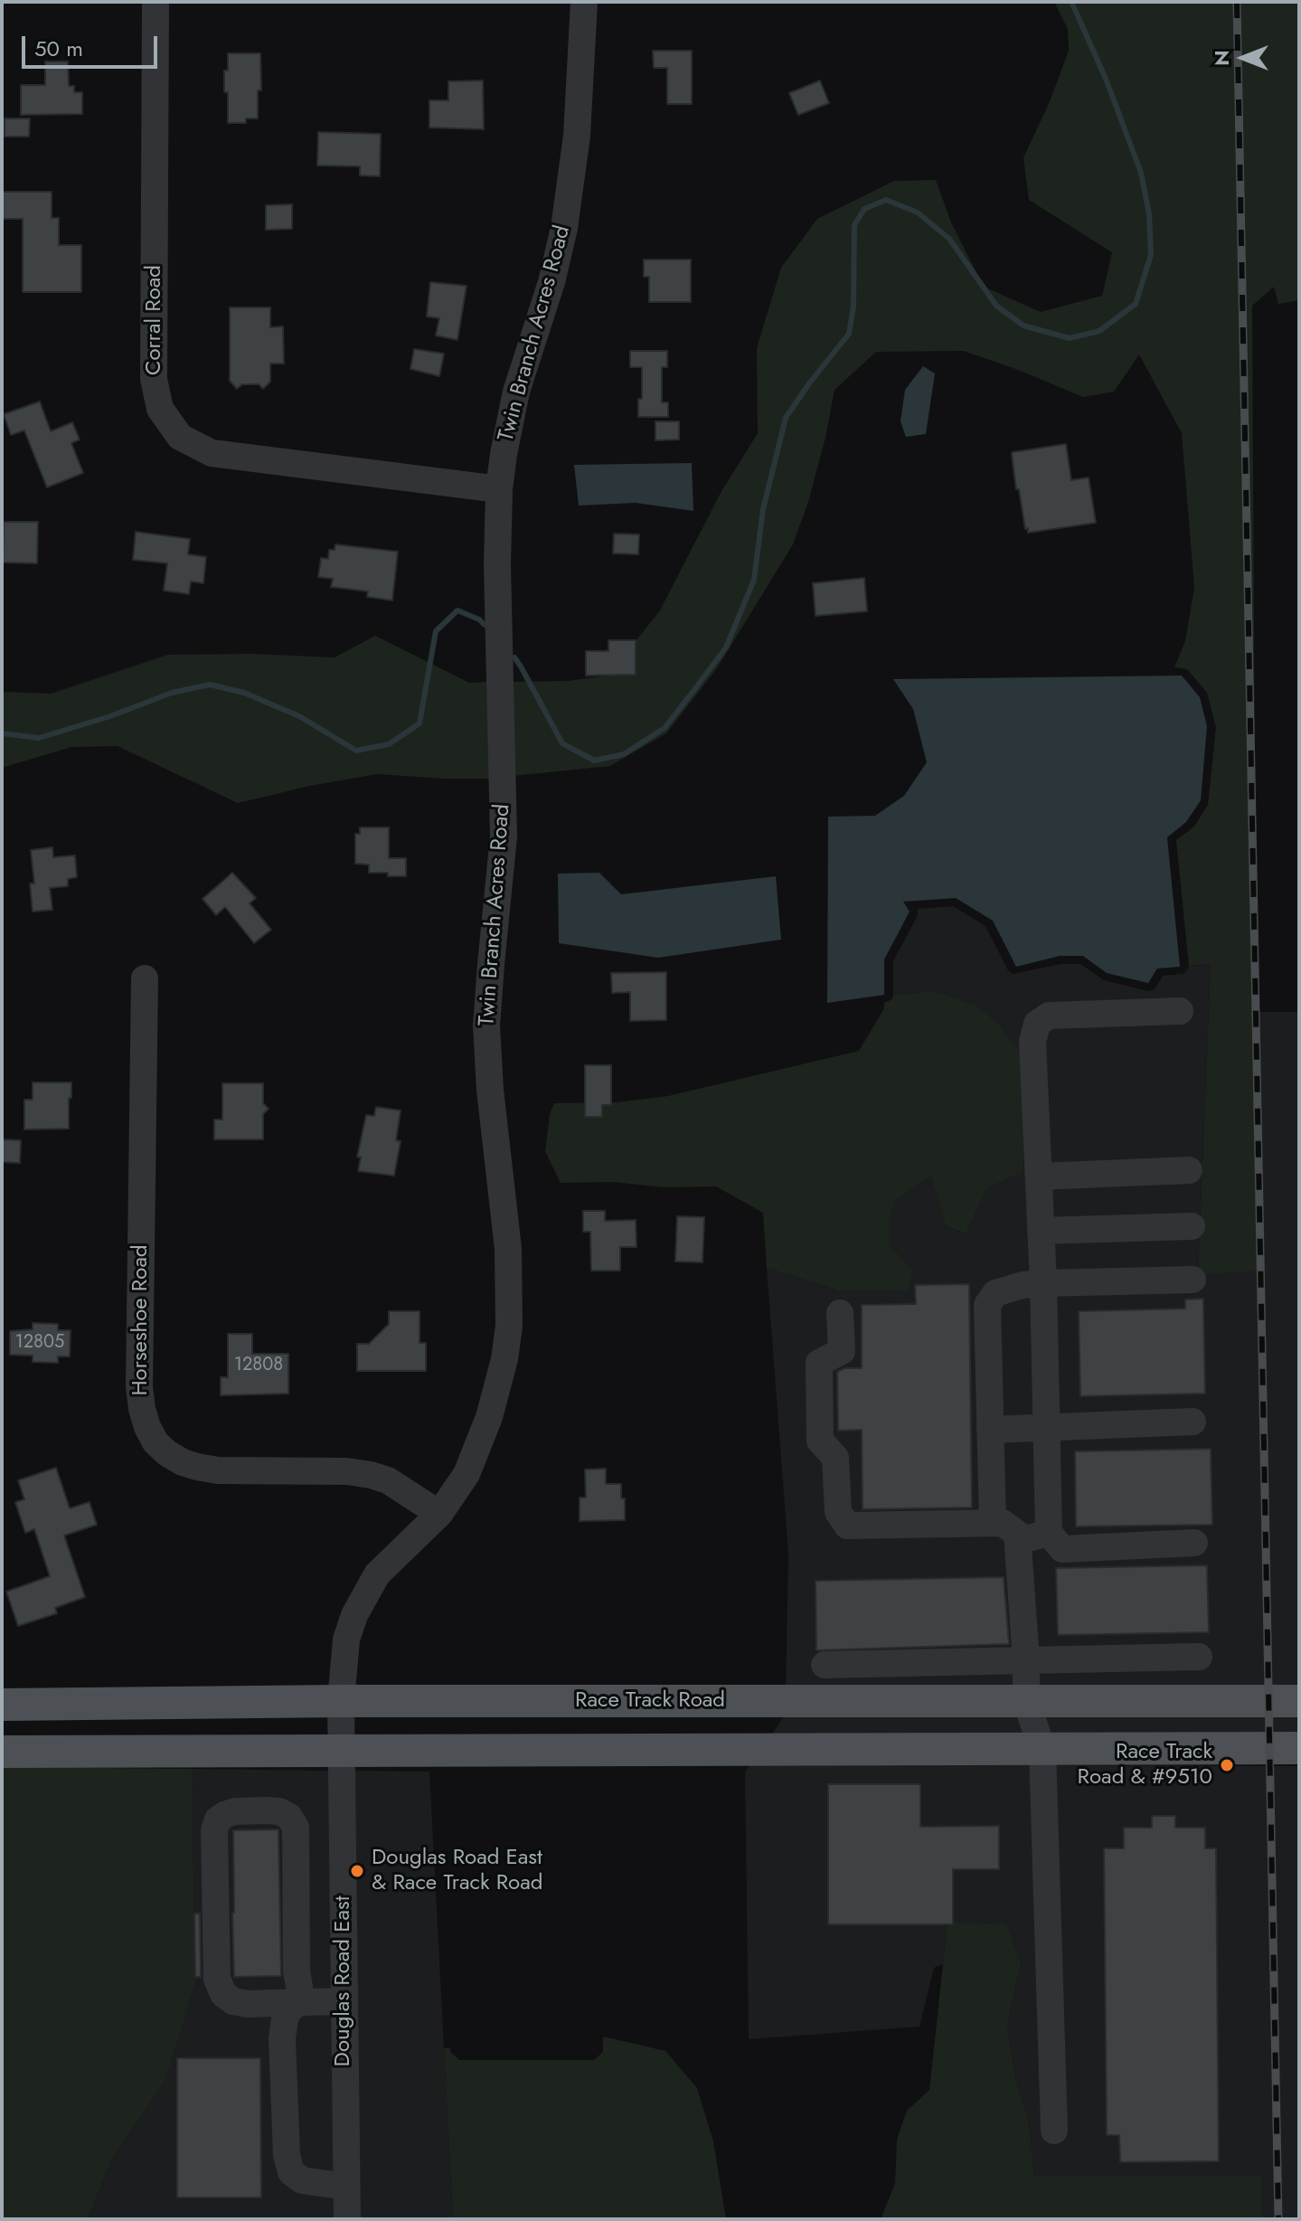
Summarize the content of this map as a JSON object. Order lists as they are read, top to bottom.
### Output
{
  "streets": {
    "main road": ["Race Track Road"],
    "street": [
      "Corral Road",
      "Twin Branch Acres Road",
      "Horseshoe Road",
      "Douglas Road East"
    ]
  },
  "crossings": [
    ["Corral Road", "Twin Branch Acres Road"],
    ["Twin Branch Acres Road", "Horseshoe Road"],
    ["Twin Branch Acres Road", "Race Track Road"],
    ["Twin Branch Acres Road", "Douglas Road East"],
    ["Race Track Road", "Douglas Road East"]
  ],
  "places": ["Race Track Road & #9510", "Douglas Road East & Race Track Road"],
  "house_numbers": ["12805", "12808"],
  "scale_bar": "50 m",
  "north": "left"
}
